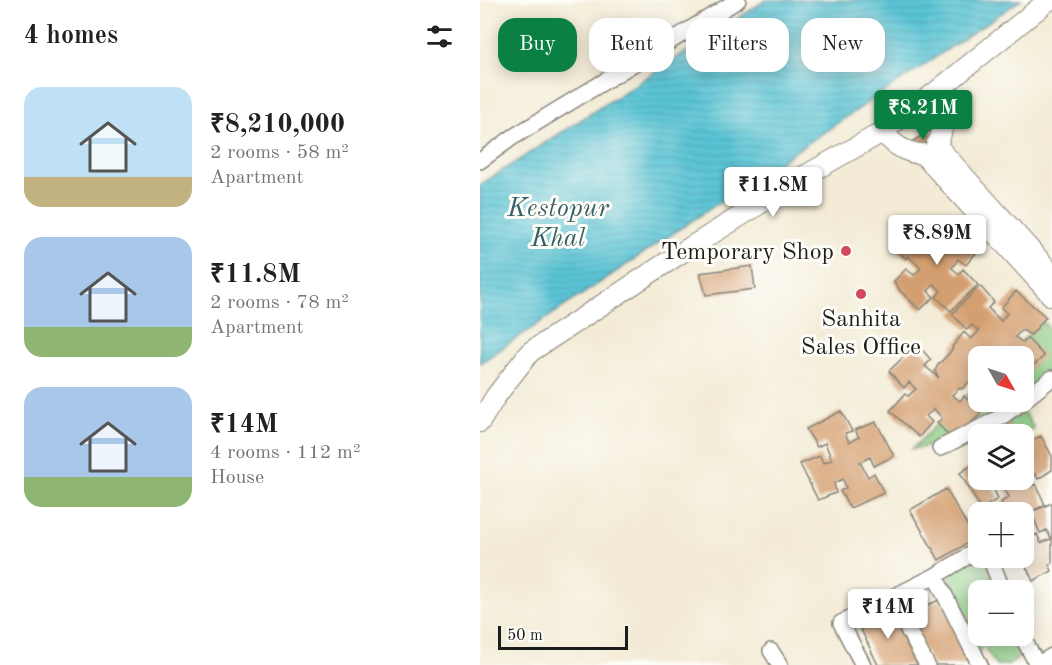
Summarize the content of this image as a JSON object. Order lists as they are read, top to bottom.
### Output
{
  "water": ["Kestopur Khal"],
  "places": ["Temporary Shop", "Sanhita Sales Office"],
  "scale_bar": "50 m",
  "north": "bottom right",
  "page": {
    "heading": "4 homes",
    "chip": [
      "Buy",
      "Rent",
      "Filters",
      "New"
    ],
    "list": [
      {
        "name": "₹8,210,000",
        "note": "2 rooms · 58 m² · Apartment"
      },
      {
        "name": "₹11.8M",
        "note": "2 rooms · 78 m² · Apartment"
      },
      {
        "name": "₹14M",
        "note": "4 rooms · 112 m² · House"
      }
    ],
    "price": [
      "₹8.21M",
      "₹11.8M",
      "₹8.89M",
      "₹14M"
    ],
    "map_buttons": ["+", "−"],
    "scale": "50 m"
  }
}
